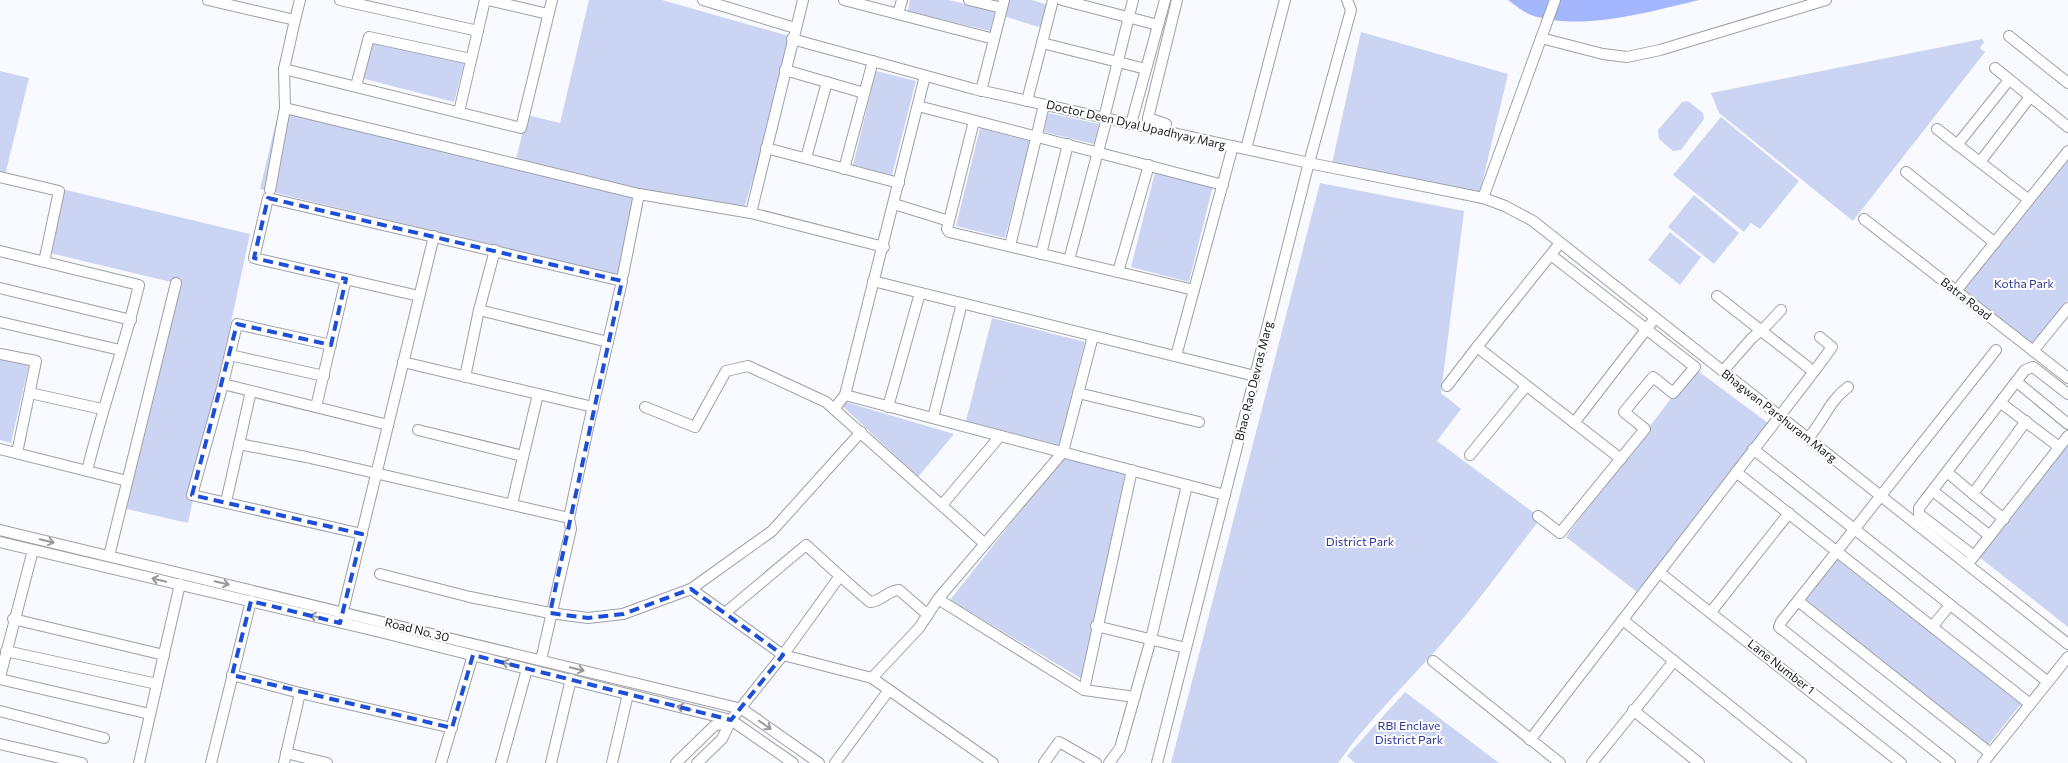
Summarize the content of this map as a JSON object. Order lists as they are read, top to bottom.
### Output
{
  "streets": {
    "street": [
      "Doctor Deen Dyal Upadhyay Marg",
      "Batra Road",
      "Bhao Rao Devras Marg",
      "Bhagwan Parshuram Marg",
      "Road No. 30",
      "Lane Number 1"
    ]
  },
  "crossings": [
    ["Doctor Deen Dyal Upadhyay Marg", "Bhao Rao Devras Marg"],
    ["Doctor Deen Dyal Upadhyay Marg", "Bhagwan Parshuram Marg"]
  ],
  "parks": ["Kotha Park", "District Park", "RBI Enclave District Park"]
}
